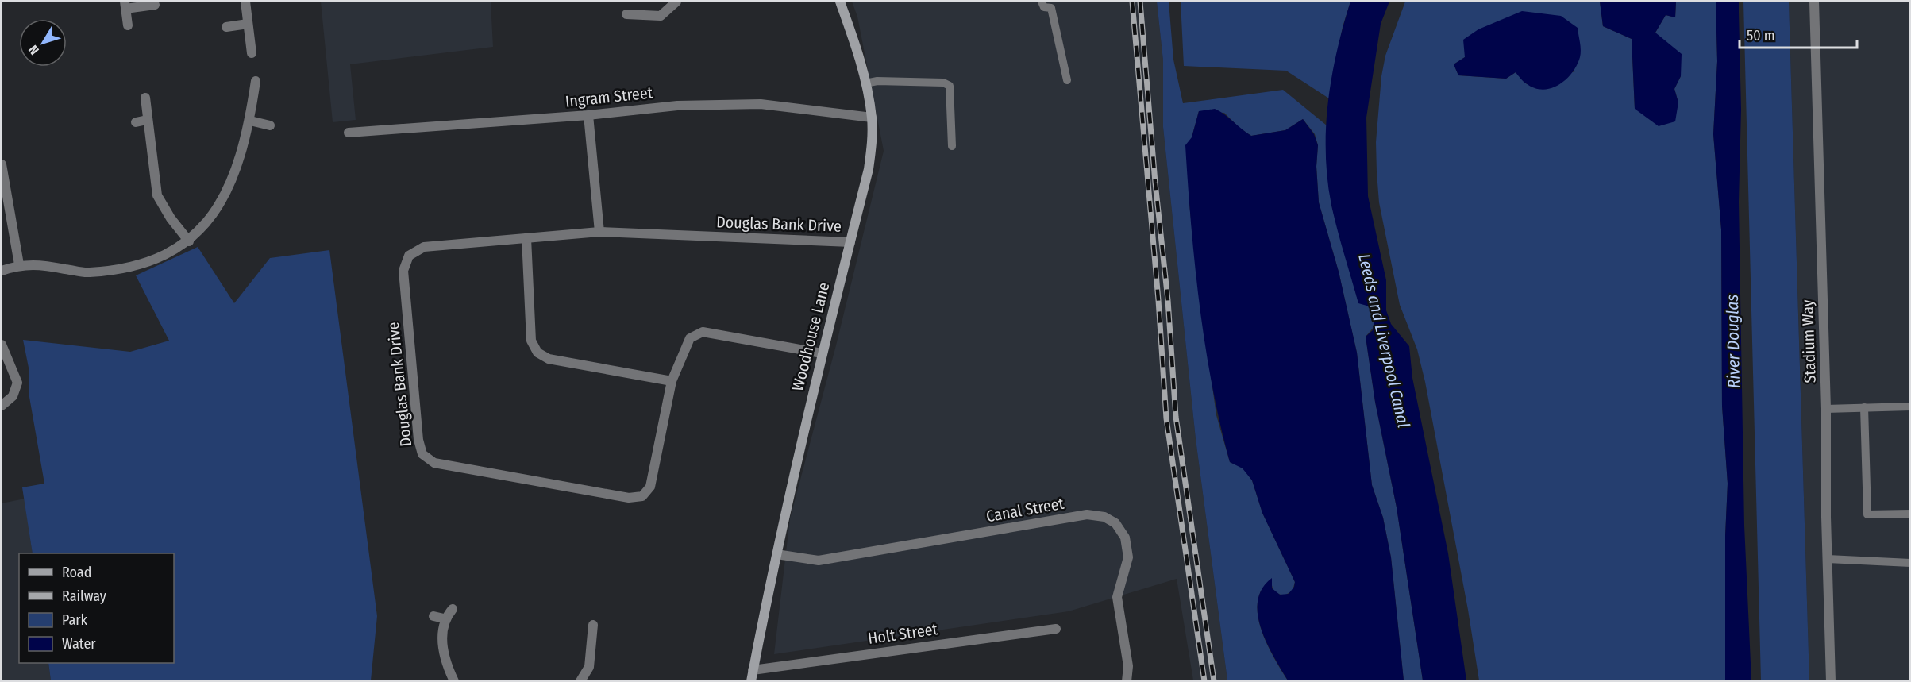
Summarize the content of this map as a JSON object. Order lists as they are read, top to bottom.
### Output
{
  "streets": {
    "main road": ["Woodhouse Lane"],
    "street": [
      "Ingram Street",
      "Douglas Bank Drive",
      "Stadium Way",
      "Canal Street",
      "Holt Street"
    ]
  },
  "crossings": [
    ["Ingram Street", "Woodhouse Lane"],
    ["Douglas Bank Drive", "Woodhouse Lane"],
    ["Woodhouse Lane", "Canal Street"],
    ["Woodhouse Lane", "Holt Street"]
  ],
  "water": ["Leeds and Liverpool Canal", "River Douglas"],
  "legend": [
    "Road",
    "Railway",
    "Park",
    "Water"
  ],
  "scale_bar": "50 m",
  "north": "bottom left"
}
